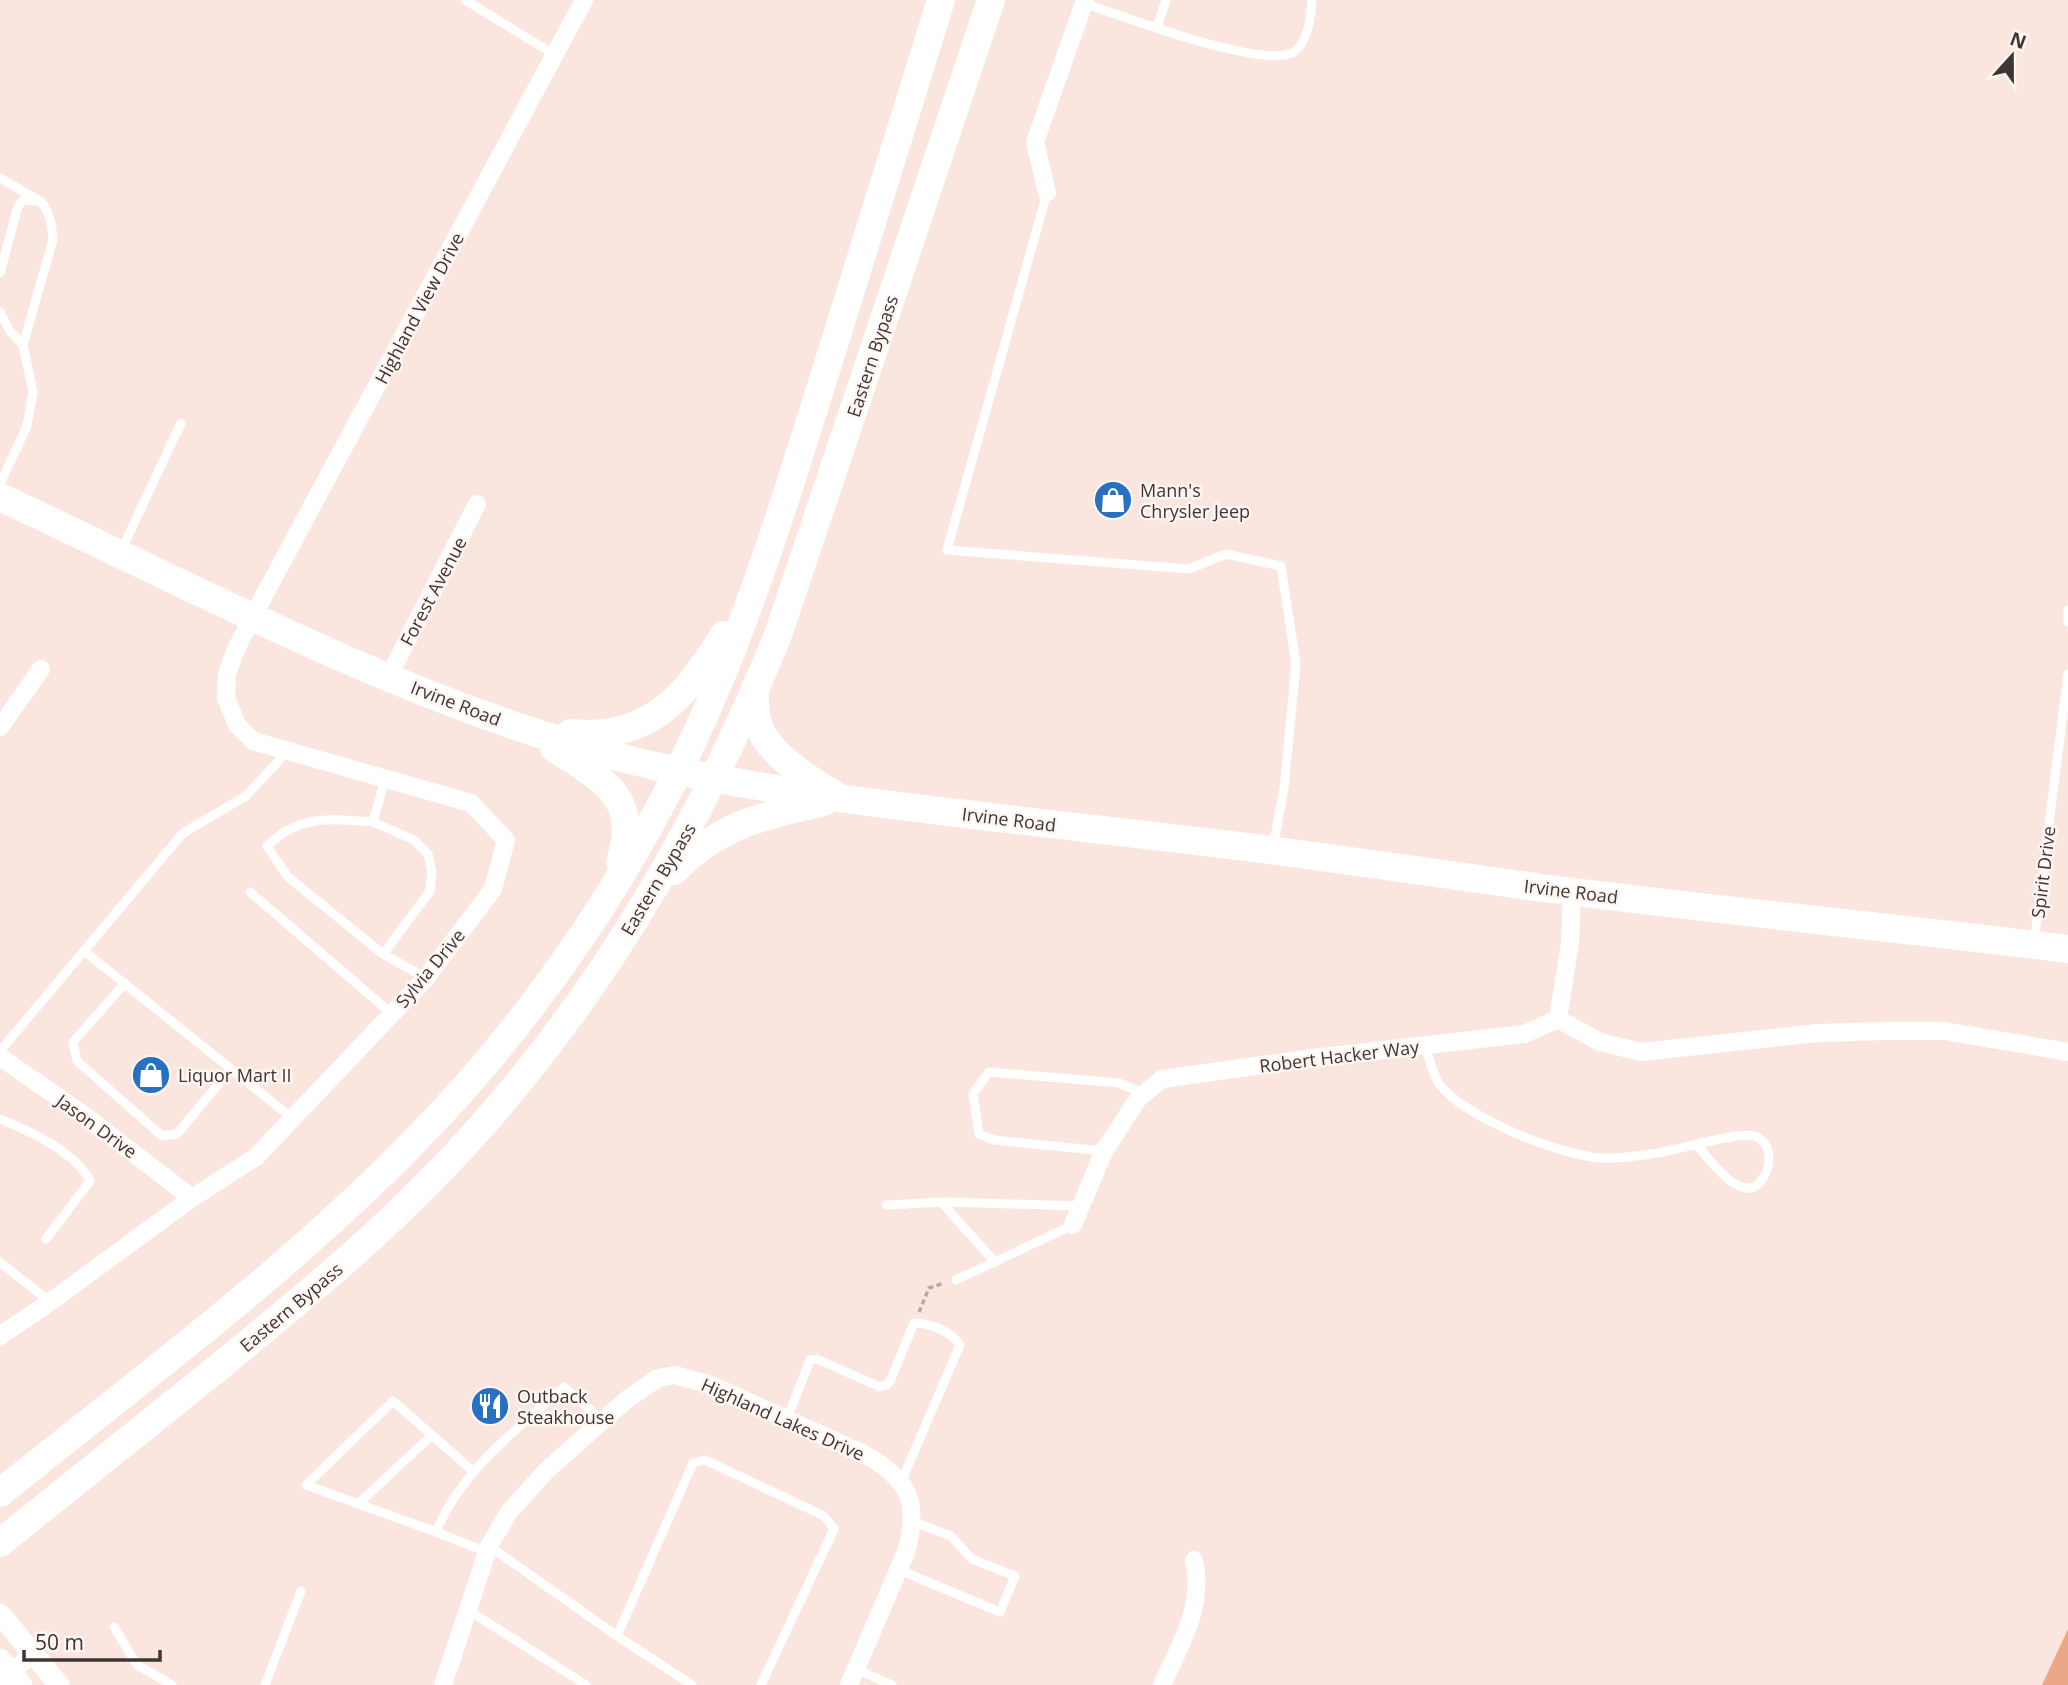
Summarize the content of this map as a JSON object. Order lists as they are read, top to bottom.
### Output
{
  "streets": {
    "main road": ["Eastern Bypass", "Irvine Road"],
    "street": [
      "Highland View Drive",
      "Forest Avenue",
      "Sylvia Drive",
      "Robert Hacker Way",
      "Jason Drive",
      "Highland Lakes Drive"
    ],
    "lane": ["Spirit Drive"]
  },
  "crossings": [
    ["Highland View Drive", "Irvine Road"],
    ["Highland View Drive", "Sylvia Drive"],
    ["Eastern Bypass", "Irvine Road"],
    ["Forest Avenue", "Irvine Road"],
    ["Irvine Road", "Spirit Drive"],
    ["Irvine Road", "Sylvia Drive"],
    ["Sylvia Drive", "Jason Drive"]
  ],
  "places": {
    "shop": ["Mann's Chrysler Jeep", "Liquor Mart II"],
    "restaurant": ["Outback Steakhouse"]
  },
  "scale_bar": "50 m",
  "north": "top"
}
